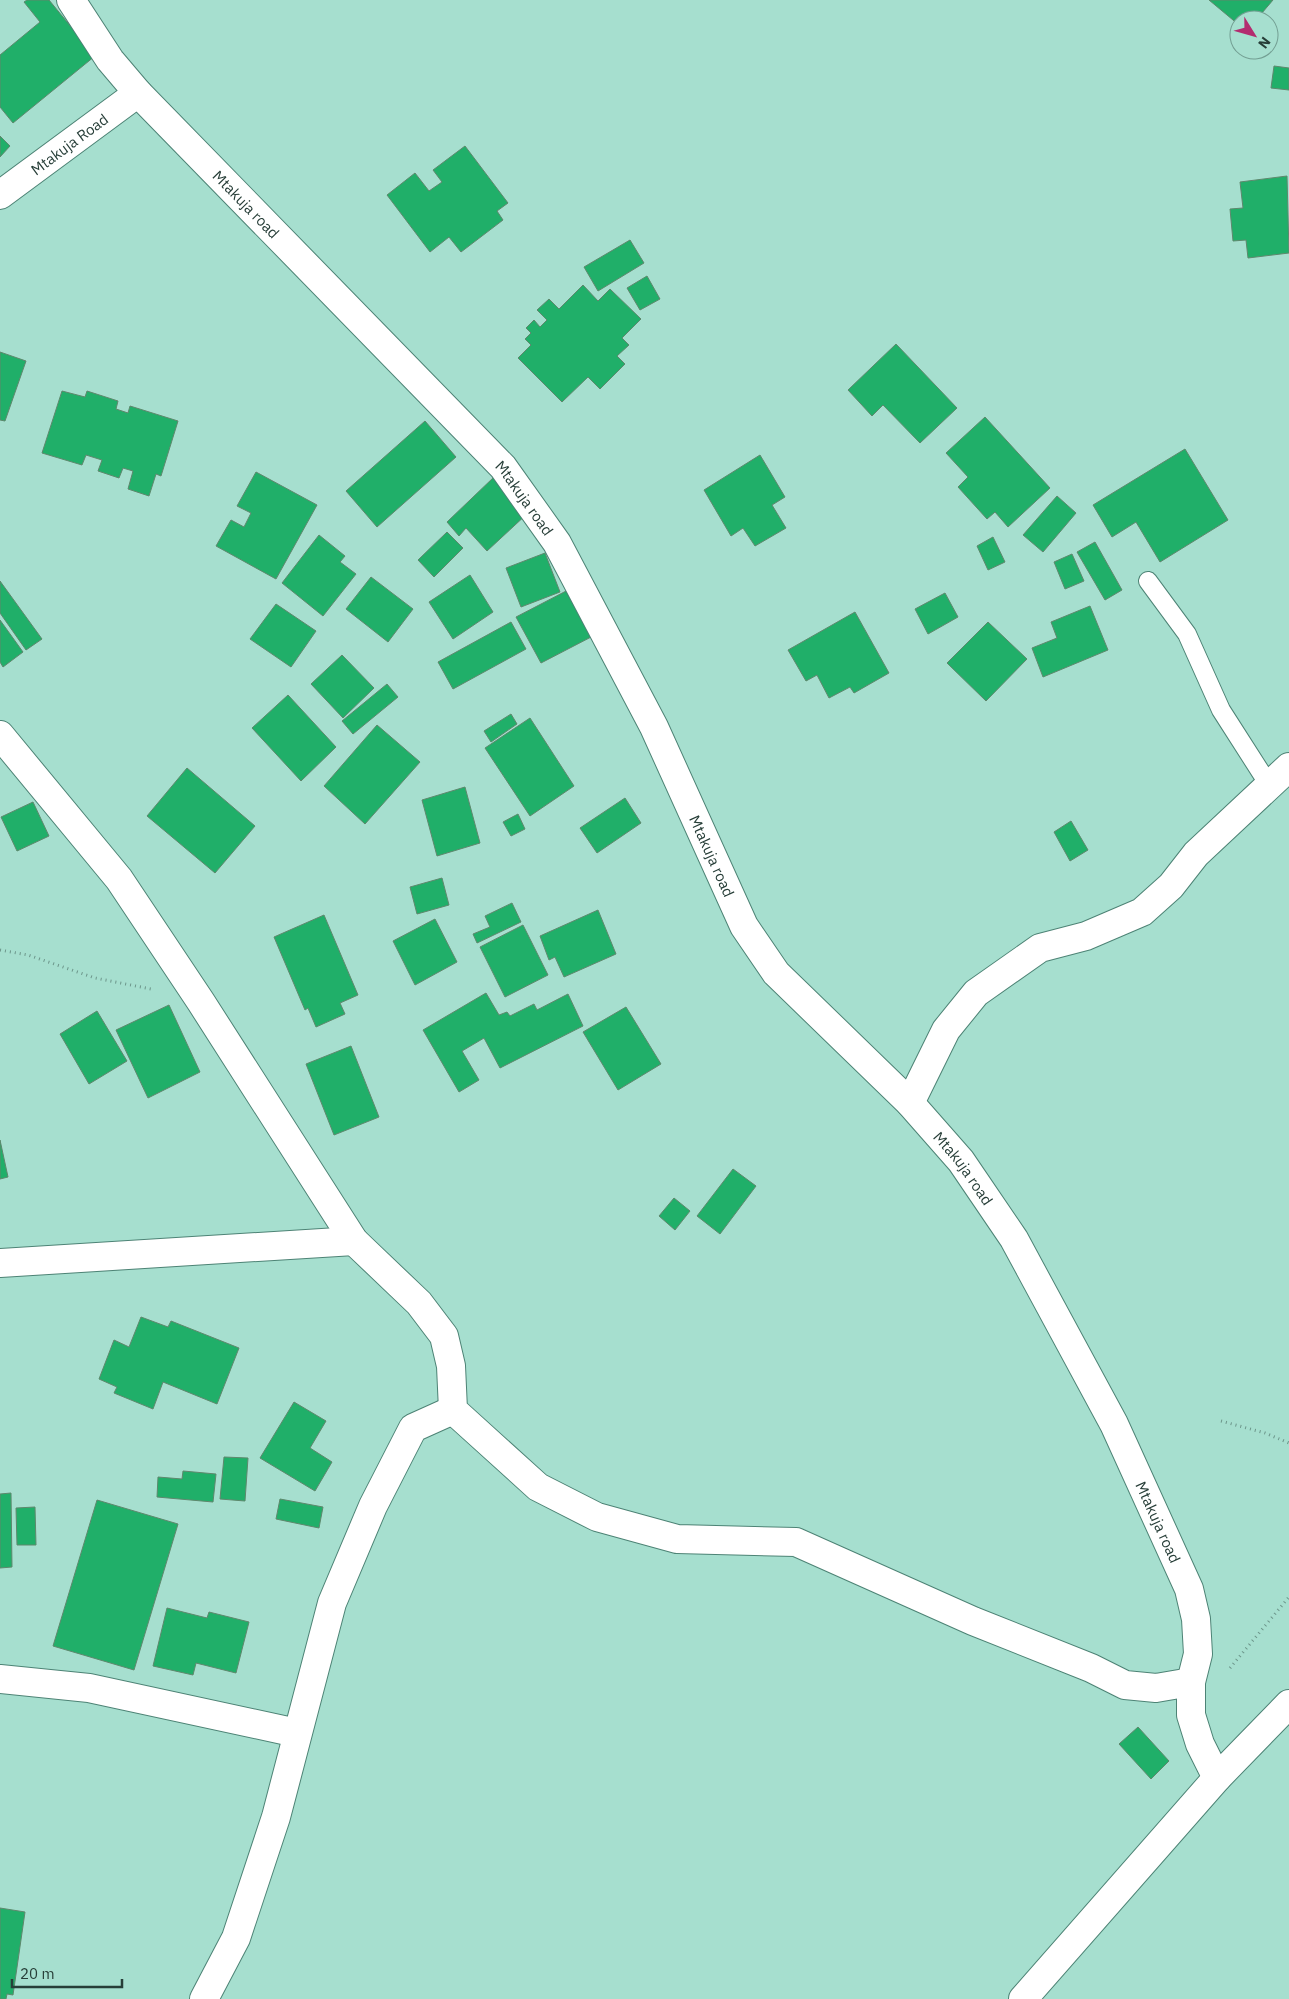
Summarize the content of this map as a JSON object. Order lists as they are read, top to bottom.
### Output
{
  "streets": {
    "street": ["Mtakuja Road", "Mtakuja road"]
  },
  "crossings": [
    ["Mtakuja Road", "Mtakuja road"]
  ],
  "scale_bar": "20 m",
  "north": "bottom right"
}
